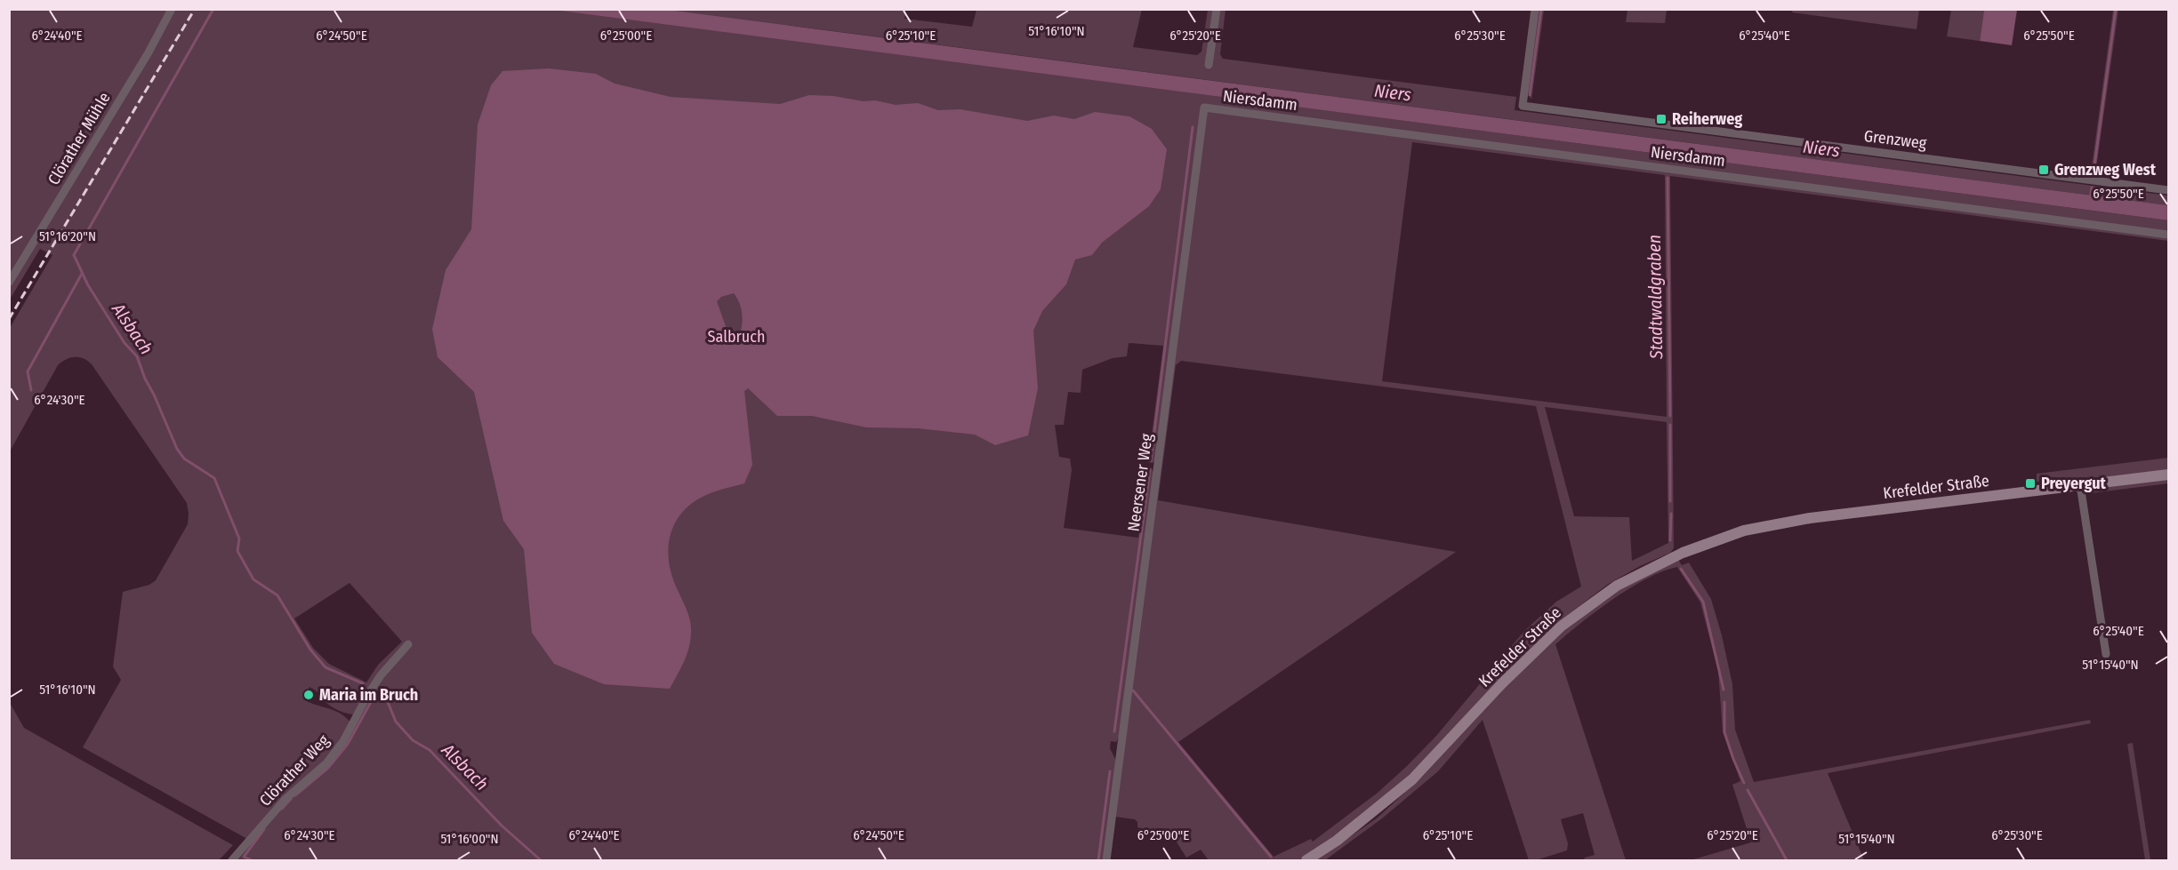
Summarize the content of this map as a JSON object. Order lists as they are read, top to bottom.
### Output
{
  "streets": {
    "main road": ["Krefelder Straße"],
    "street": [
      "Niersdamm",
      "Clörather Mühle",
      "Grenzweg",
      "Neersener Weg",
      "Clörather Weg"
    ]
  },
  "crossings": [
    ["Niersdamm", "Neersener Weg"]
  ],
  "water": ["Niers", "Stadtwaldgraben", "Alsbach"],
  "parks": ["Salbruch"],
  "places": {
    "transit": ["Reiherweg", "Grenzweg West", "Preyergut"],
    "other": ["Maria im Bruch"]
  },
  "coordinates": [
    "51°16'10\"N",
    "6°25'50\"E",
    "6°24'40\"E",
    "6°24'50\"E",
    "6°25'00\"E",
    "6°25'10\"E",
    "6°25'20\"E",
    "6°25'30\"E",
    "6°25'40\"E",
    "51°16'20\"N",
    "6°24'30\"E",
    "51°15'40\"N",
    "51°16'00\"N"
  ]
}
